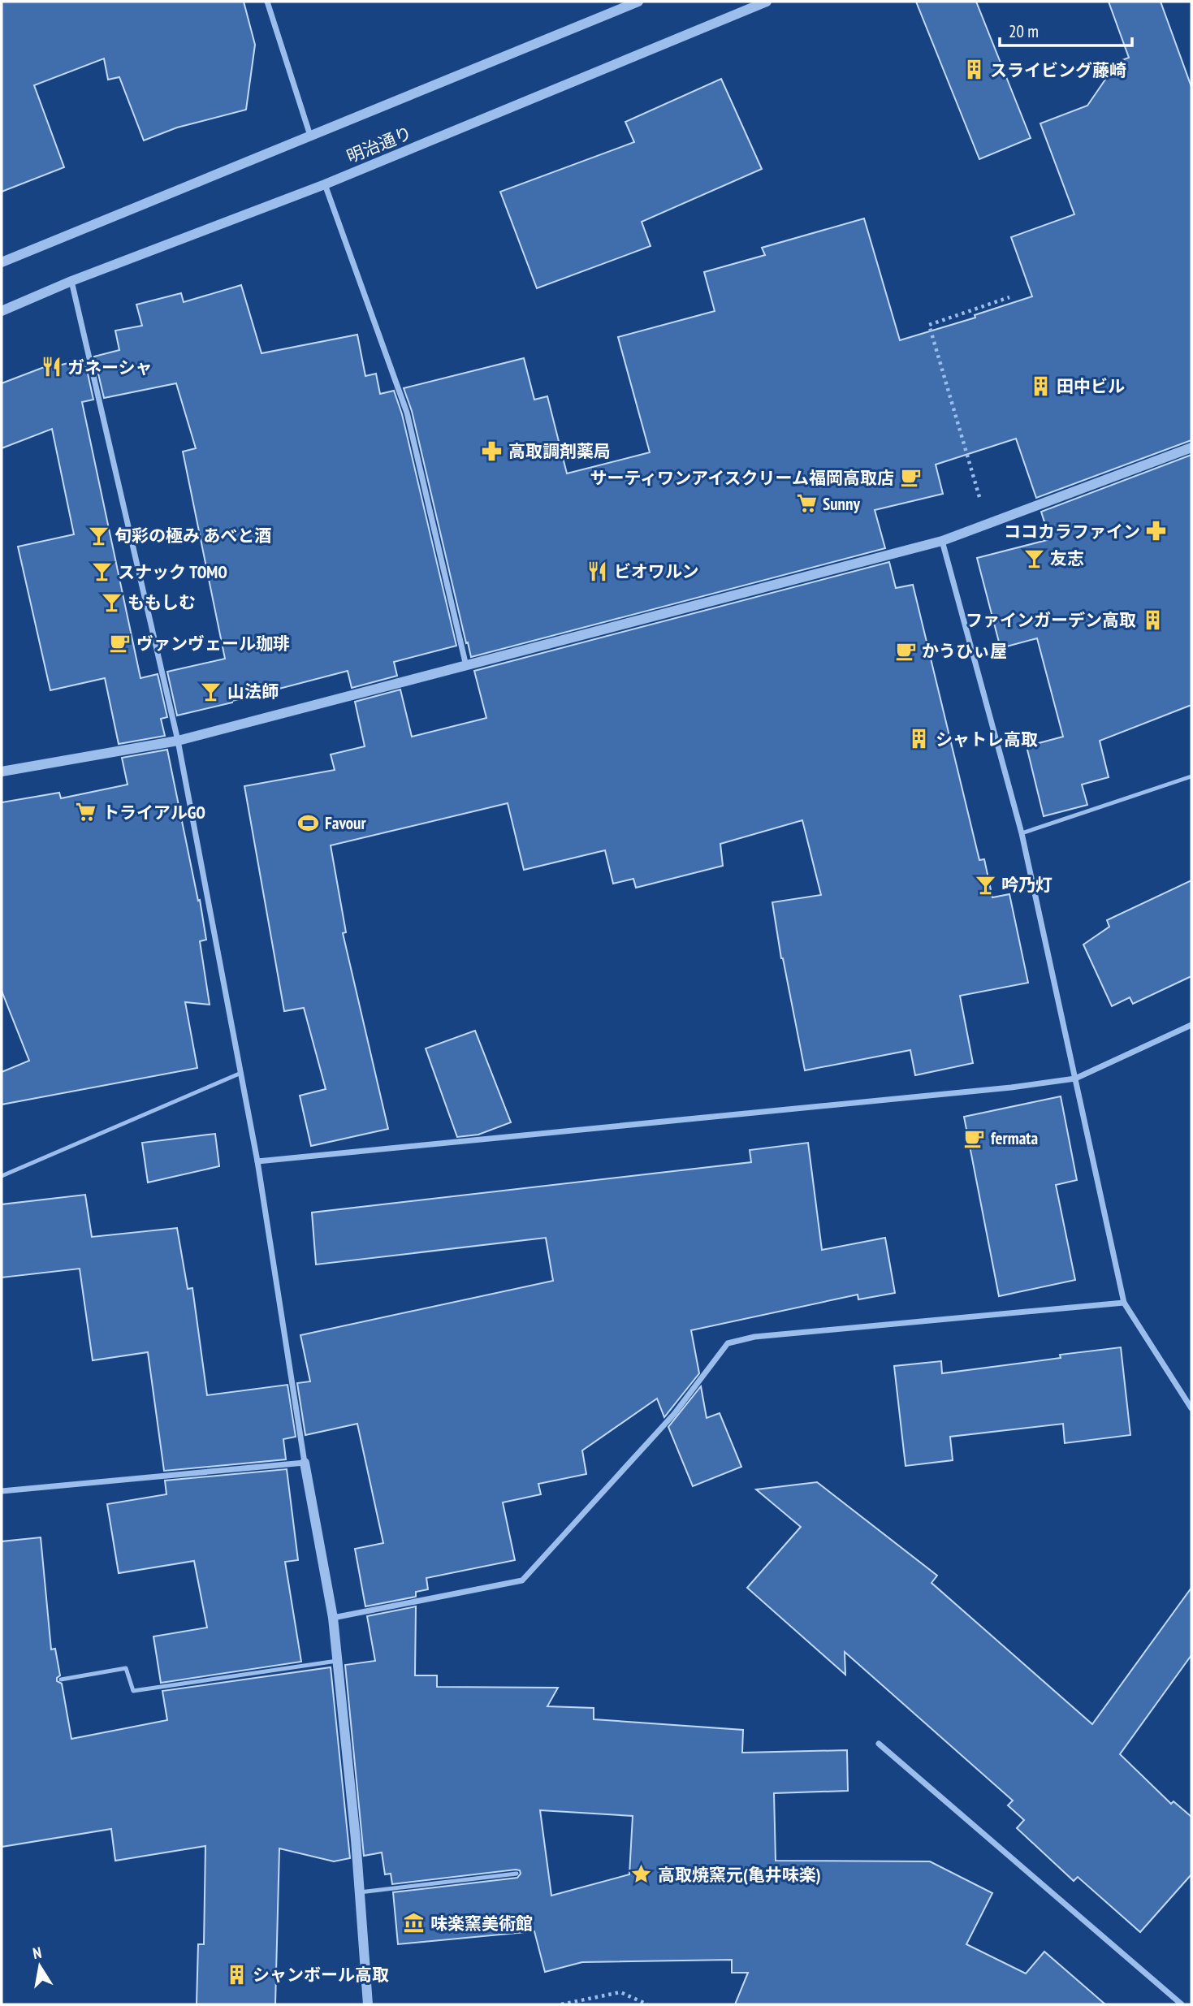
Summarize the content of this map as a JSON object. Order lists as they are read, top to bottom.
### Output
{
  "streets": {
    "street": ["明治通り"]
  },
  "places": {
    "building": [
      "スライビング藤崎",
      "田中ビル",
      "ファインガーデン高取",
      "シャトレ高取",
      "シャンボール高取"
    ],
    "restaurant": ["ガネーシャ", "ビオワルン"],
    "pharmacy": ["高取調剤薬局", "ココカラファイン"],
    "cafe": [
      "サーティワンアイスクリーム福岡高取店",
      "ヴァンヴェール珈琲",
      "かうひぃ屋",
      "fermata"
    ],
    "supermarket": ["Sunny", "トライアルGO"],
    "bar": [
      "旬彩の極み あべと酒",
      "友志",
      "スナック TOMO",
      "ももしむ",
      "山法師",
      "吟乃灯"
    ],
    "sports": ["Favour"],
    "place": ["高取焼窯元(亀井味楽)"],
    "museum": ["味楽窯美術館"]
  },
  "scale_bar": "20 m",
  "north": "top"
}
